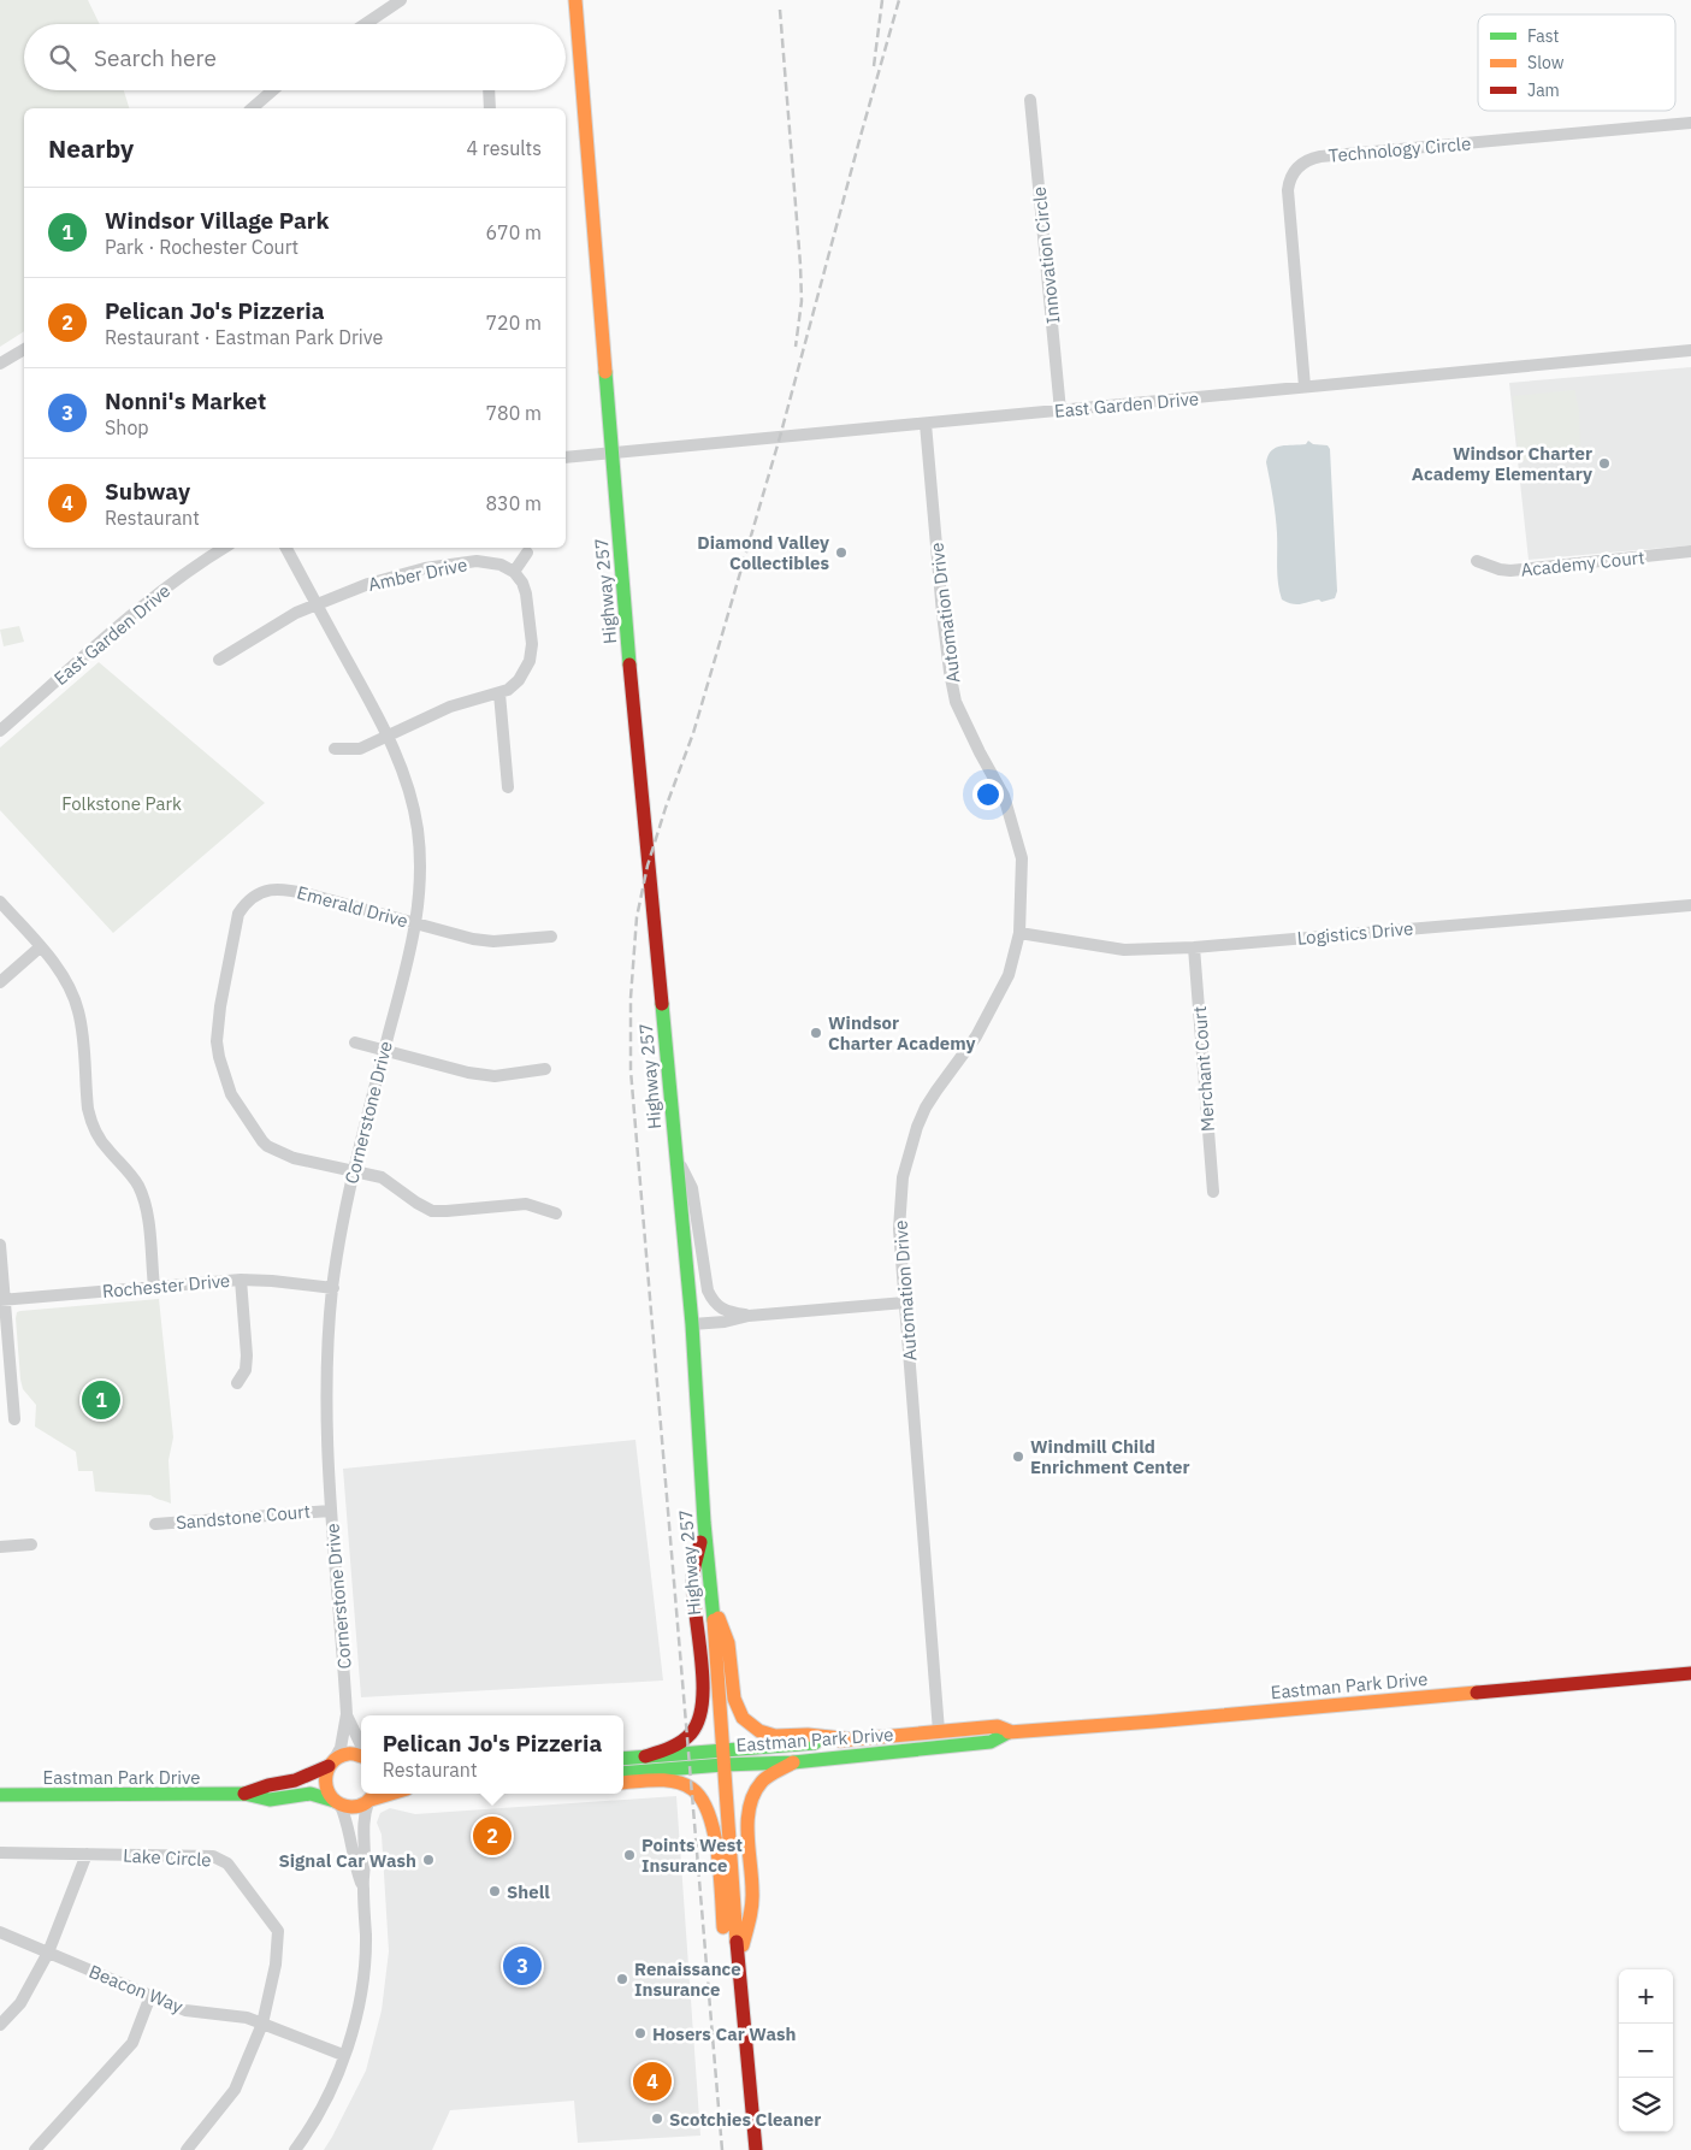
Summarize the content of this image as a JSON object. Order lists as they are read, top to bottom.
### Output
{
  "streets": {
    "main road": ["Highway 257", "Eastman Park Drive"],
    "street": [
      "Technology Circle",
      "Innovation Circle",
      "East Garden Drive",
      "Academy Court",
      "Amber Drive",
      "Automation Drive",
      "Emerald Drive",
      "Logistics Drive",
      "Merchant Court",
      "Cornerstone Drive",
      "Rochester Drive",
      "Sandstone Court",
      "Lake Circle",
      "Beacon Way"
    ]
  },
  "crossings": [
    ["Technology Circle", "East Garden Drive"],
    ["Innovation Circle", "East Garden Drive"],
    ["East Garden Drive", "Highway 257"],
    ["East Garden Drive", "Automation Drive"],
    ["Amber Drive", "Cornerstone Drive"],
    ["Highway 257", "Eastman Park Drive"],
    ["Automation Drive", "Logistics Drive"],
    ["Automation Drive", "Eastman Park Drive"],
    ["Emerald Drive", "Cornerstone Drive"],
    ["Logistics Drive", "Merchant Court"],
    ["Cornerstone Drive", "Rochester Drive"],
    ["Cornerstone Drive", "Sandstone Court"],
    ["Cornerstone Drive", "Eastman Park Drive"],
    ["Lake Circle", "Beacon Way"]
  ],
  "parks": ["Folkstone Park"],
  "places": [
    "Windsor Charter Academy Elementary",
    "Diamond Valley Collectibles",
    "Windsor Charter Academy",
    "Windmill Child Enrichment Center",
    "Points West Insurance",
    "Signal Car Wash",
    "Shell",
    "Renaissance Insurance",
    "Hosers Car Wash",
    "Scotchies Cleaner"
  ],
  "legend": ["Fast", "Slow", "Jam"],
  "page": {
    "search": "Search here",
    "heading": ["Nearby", "4 results"],
    "list": [
      {
        "mark": "1",
        "name": "Windsor Village Park",
        "note": "Park · Rochester Court",
        "value": "670 m"
      },
      {
        "mark": "2",
        "name": "Pelican Jo's Pizzeria",
        "note": "Restaurant · Eastman Park Drive",
        "value": "720 m"
      },
      {
        "mark": "3",
        "name": "Nonni's Market",
        "note": "Shop",
        "value": "780 m"
      },
      {
        "mark": "4",
        "name": "Subway",
        "note": "Restaurant",
        "value": "830 m"
      }
    ],
    "pins": [
      "1",
      "2",
      "3",
      "4"
    ],
    "popup": ["Pelican Jo's Pizzeria", "Restaurant"],
    "map_buttons": ["+", "−"]
  }
}
